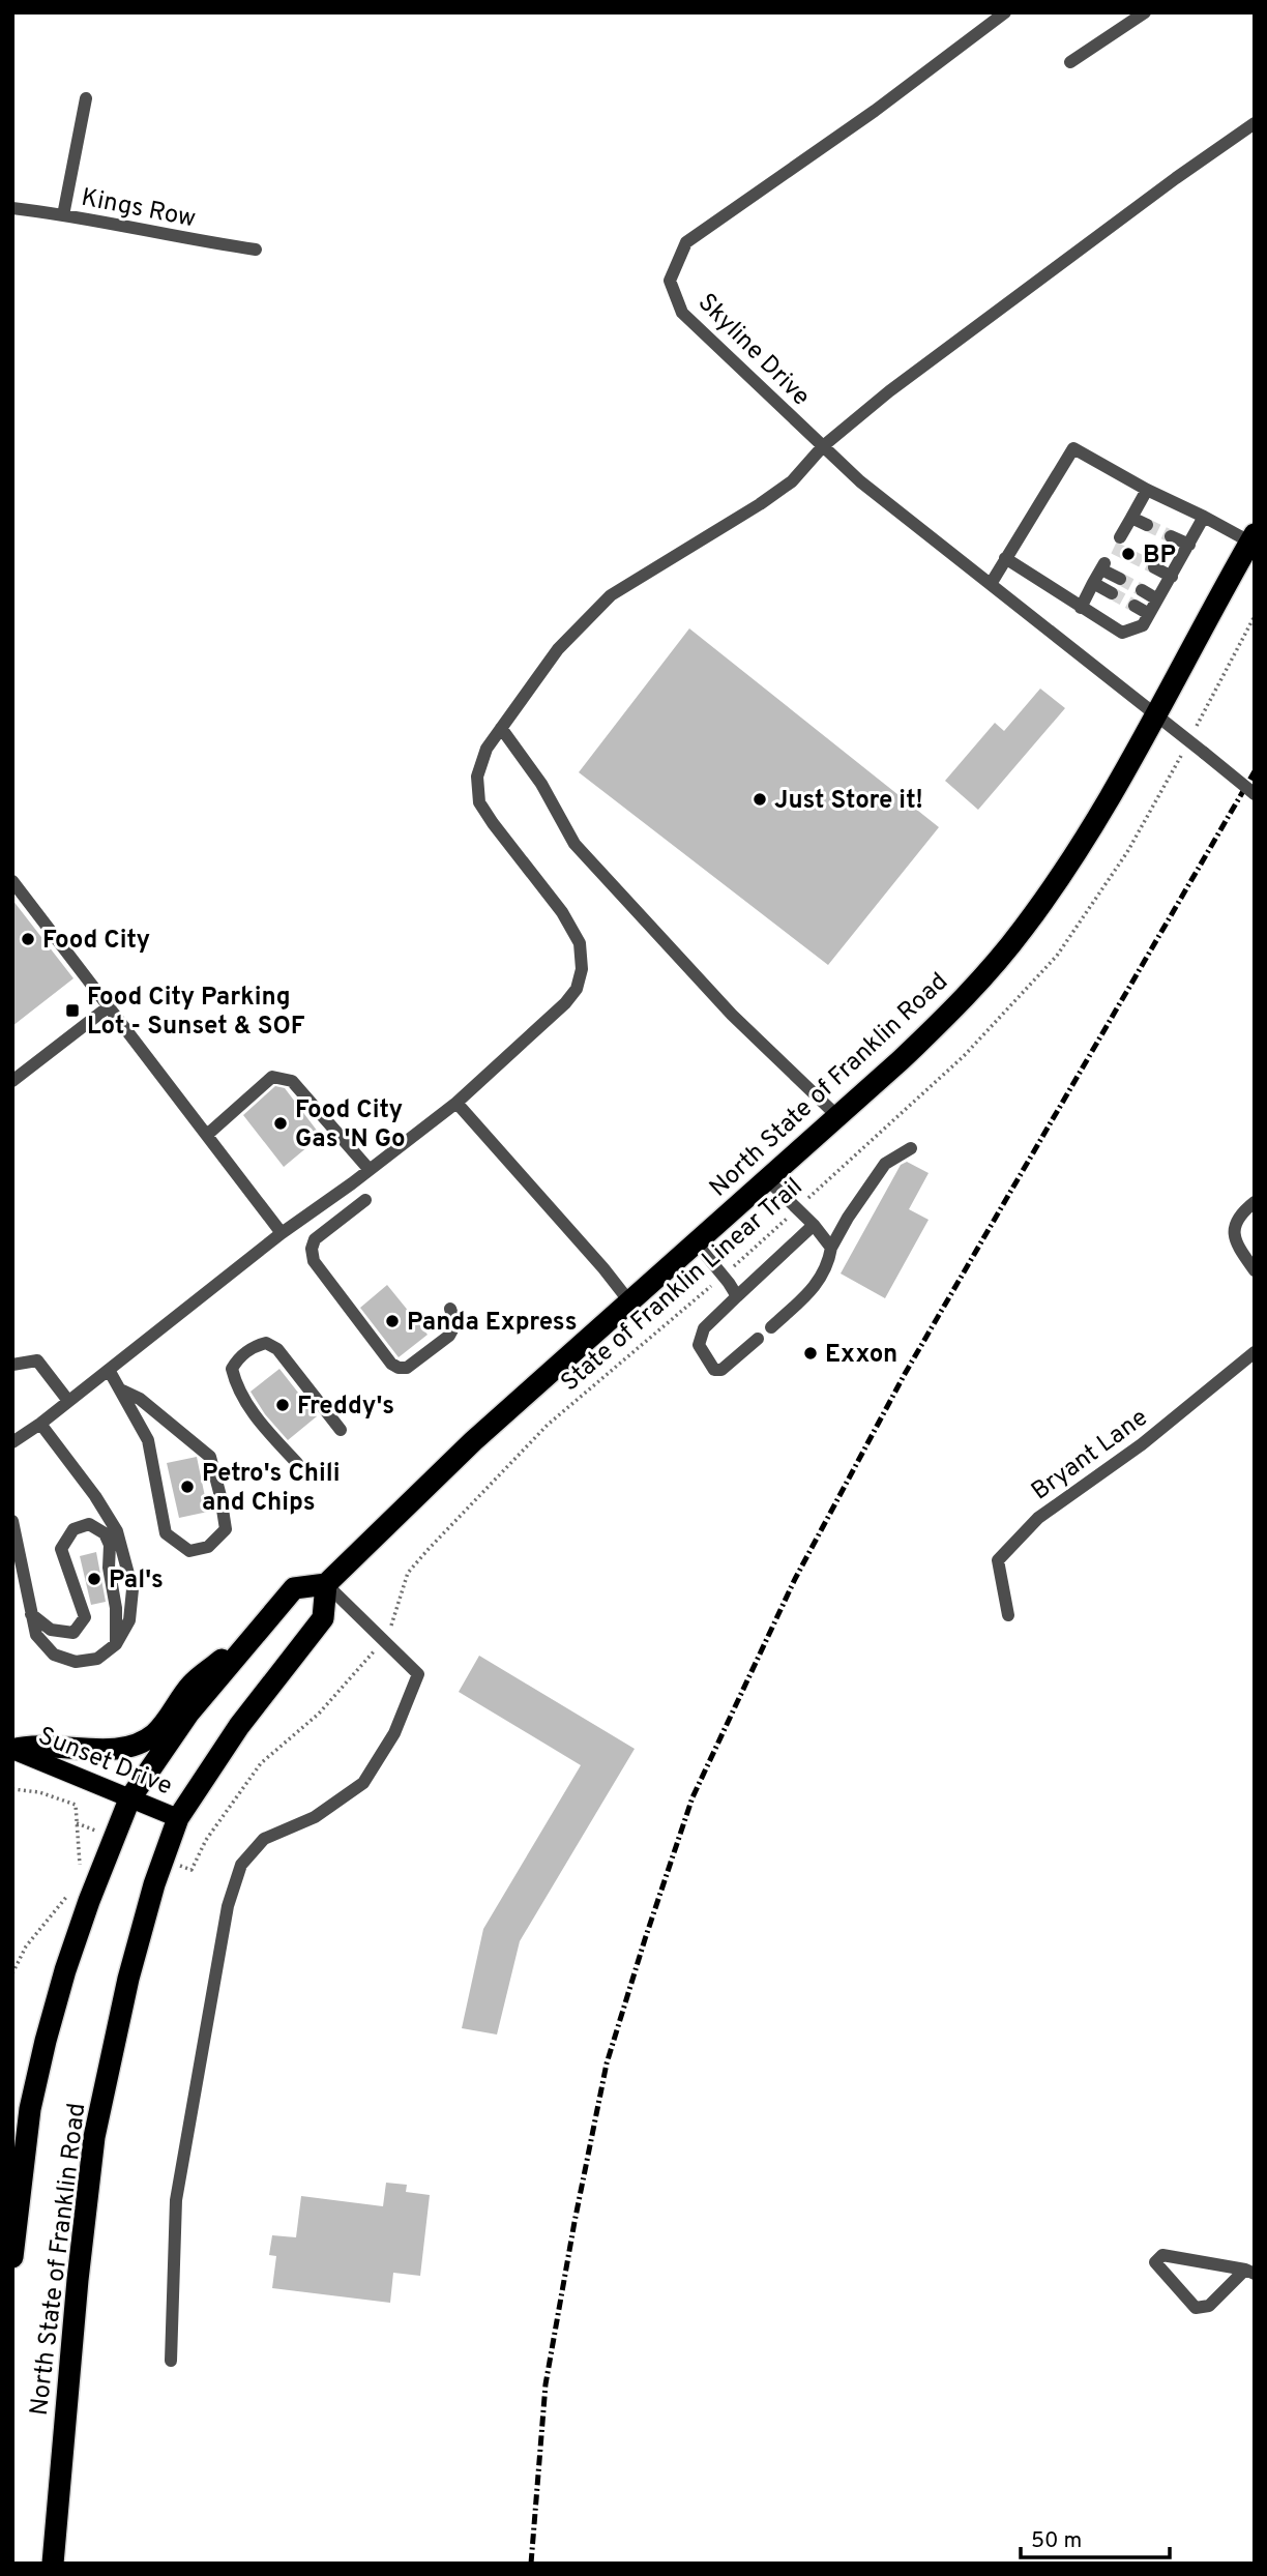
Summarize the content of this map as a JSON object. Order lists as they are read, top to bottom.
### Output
{
  "streets": {
    "highway": ["North State of Franklin Road"],
    "main road": ["Sunset Drive"],
    "street": ["Kings Row", "Skyline Drive", "Bryant Lane"],
    "path": ["State of Franklin Linear Trail"]
  },
  "crossings": [
    ["Skyline Drive", "North State of Franklin Road"],
    ["Skyline Drive", "State of Franklin Linear Trail"],
    ["North State of Franklin Road", "State of Franklin Linear Trail"],
    ["North State of Franklin Road", "Sunset Drive"]
  ],
  "places": {
    "other": [
      "BP",
      "Just Store it!",
      "Food City",
      "Food City Gas 'N Go",
      "Panda Express",
      "Exxon",
      "Freddy's",
      "Petro's Chili and Chips",
      "Pal's"
    ],
    "transit": ["Food City Parking Lot - Sunset & SOF"]
  },
  "scale_bar": "50 m"
}
